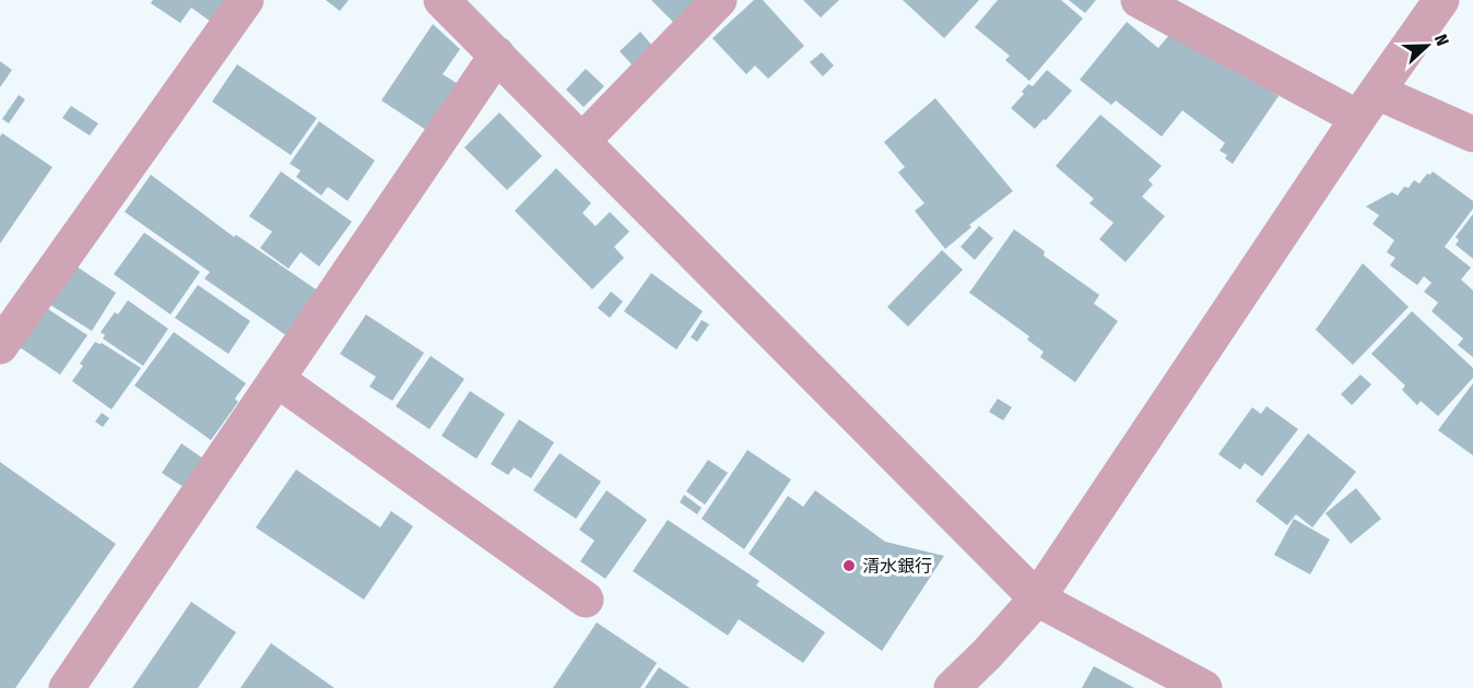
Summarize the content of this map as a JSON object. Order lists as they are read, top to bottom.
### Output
{
  "places": ["清水銀行"],
  "north": "right"
}
